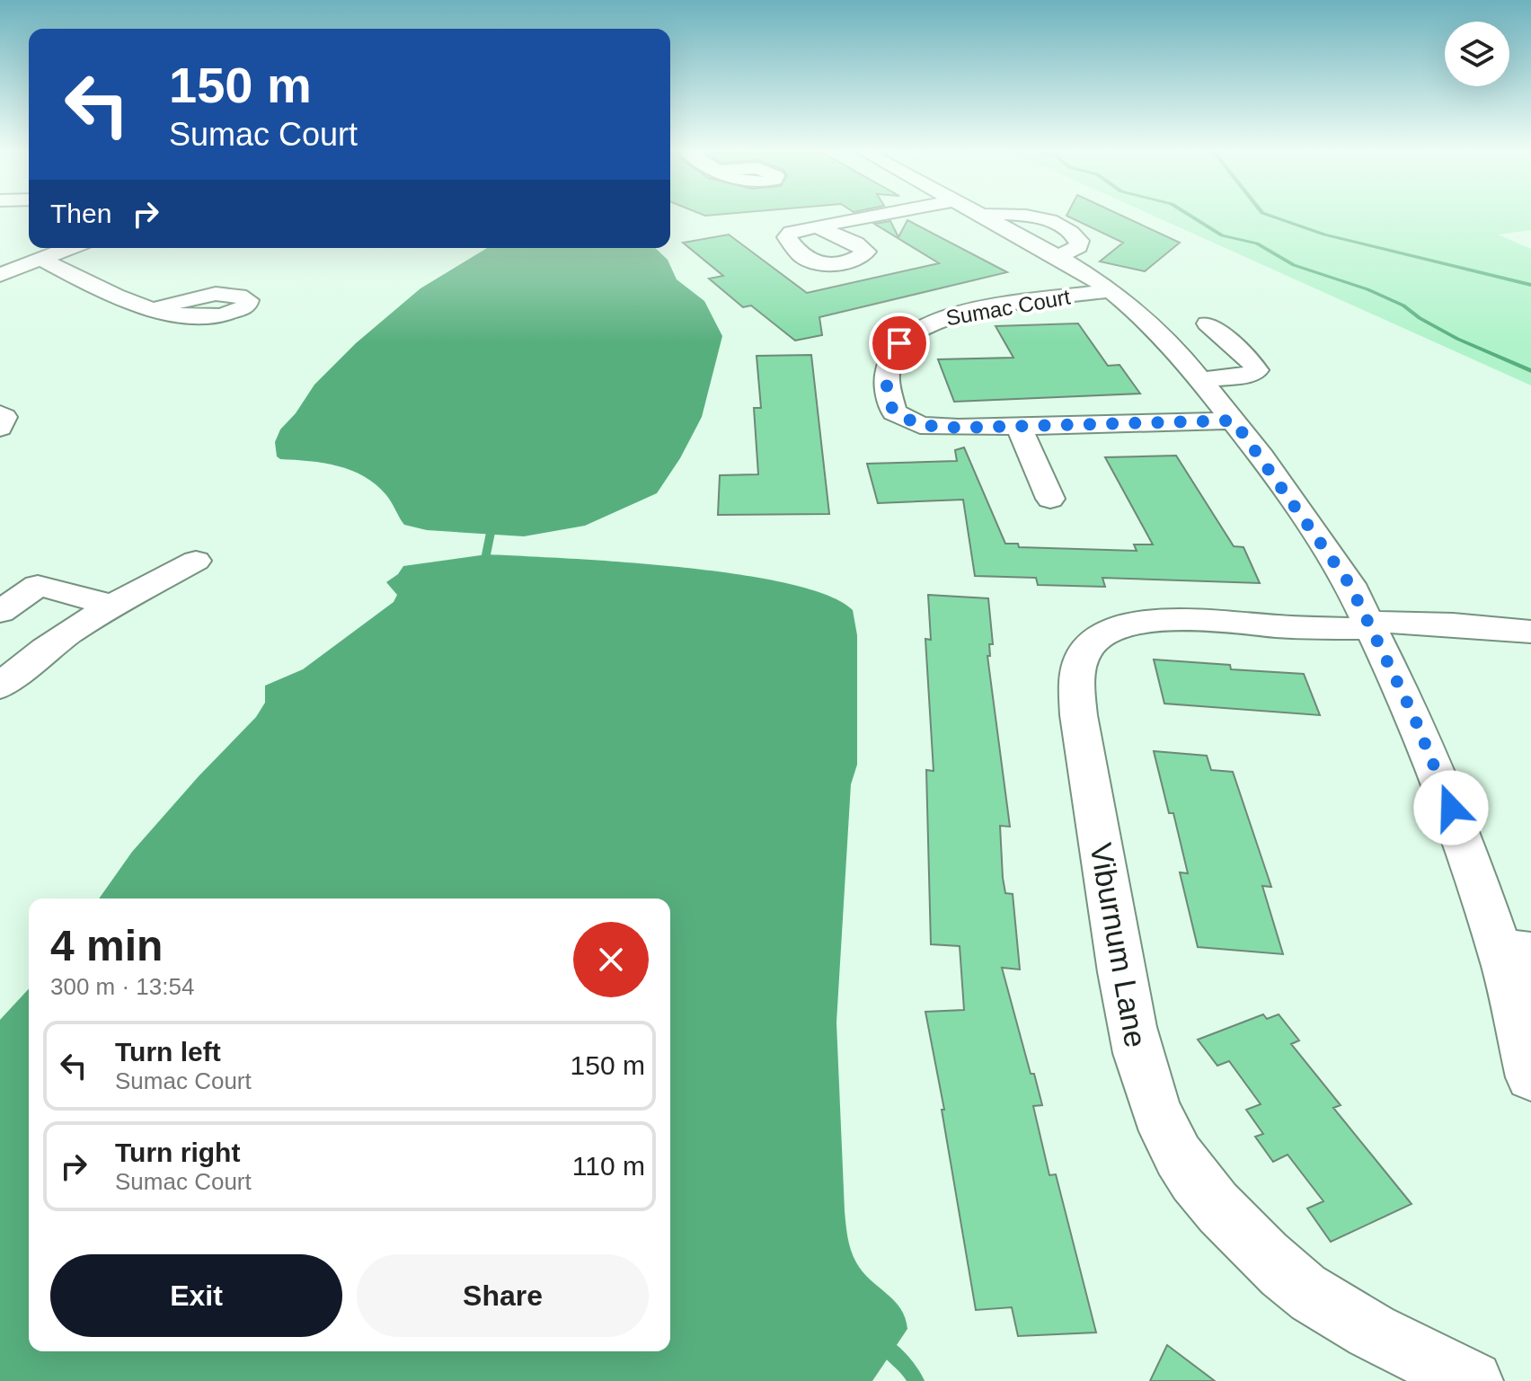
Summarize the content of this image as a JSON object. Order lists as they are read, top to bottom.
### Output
{
  "streets": {
    "street": ["Sumac Court", "Viburnum Lane"]
  },
  "page": {
    "turn": ["150 m", "Sumac Court"],
    "then": "Then",
    "heading": ["4 min", "300 m · 13:54"],
    "list": [
      {
        "name": "Turn left",
        "note": "Sumac Court",
        "value": "150 m"
      },
      {
        "name": "Turn right",
        "note": "Sumac Court",
        "value": "110 m"
      }
    ],
    "buttons": ["Exit", "Share"]
  }
}
